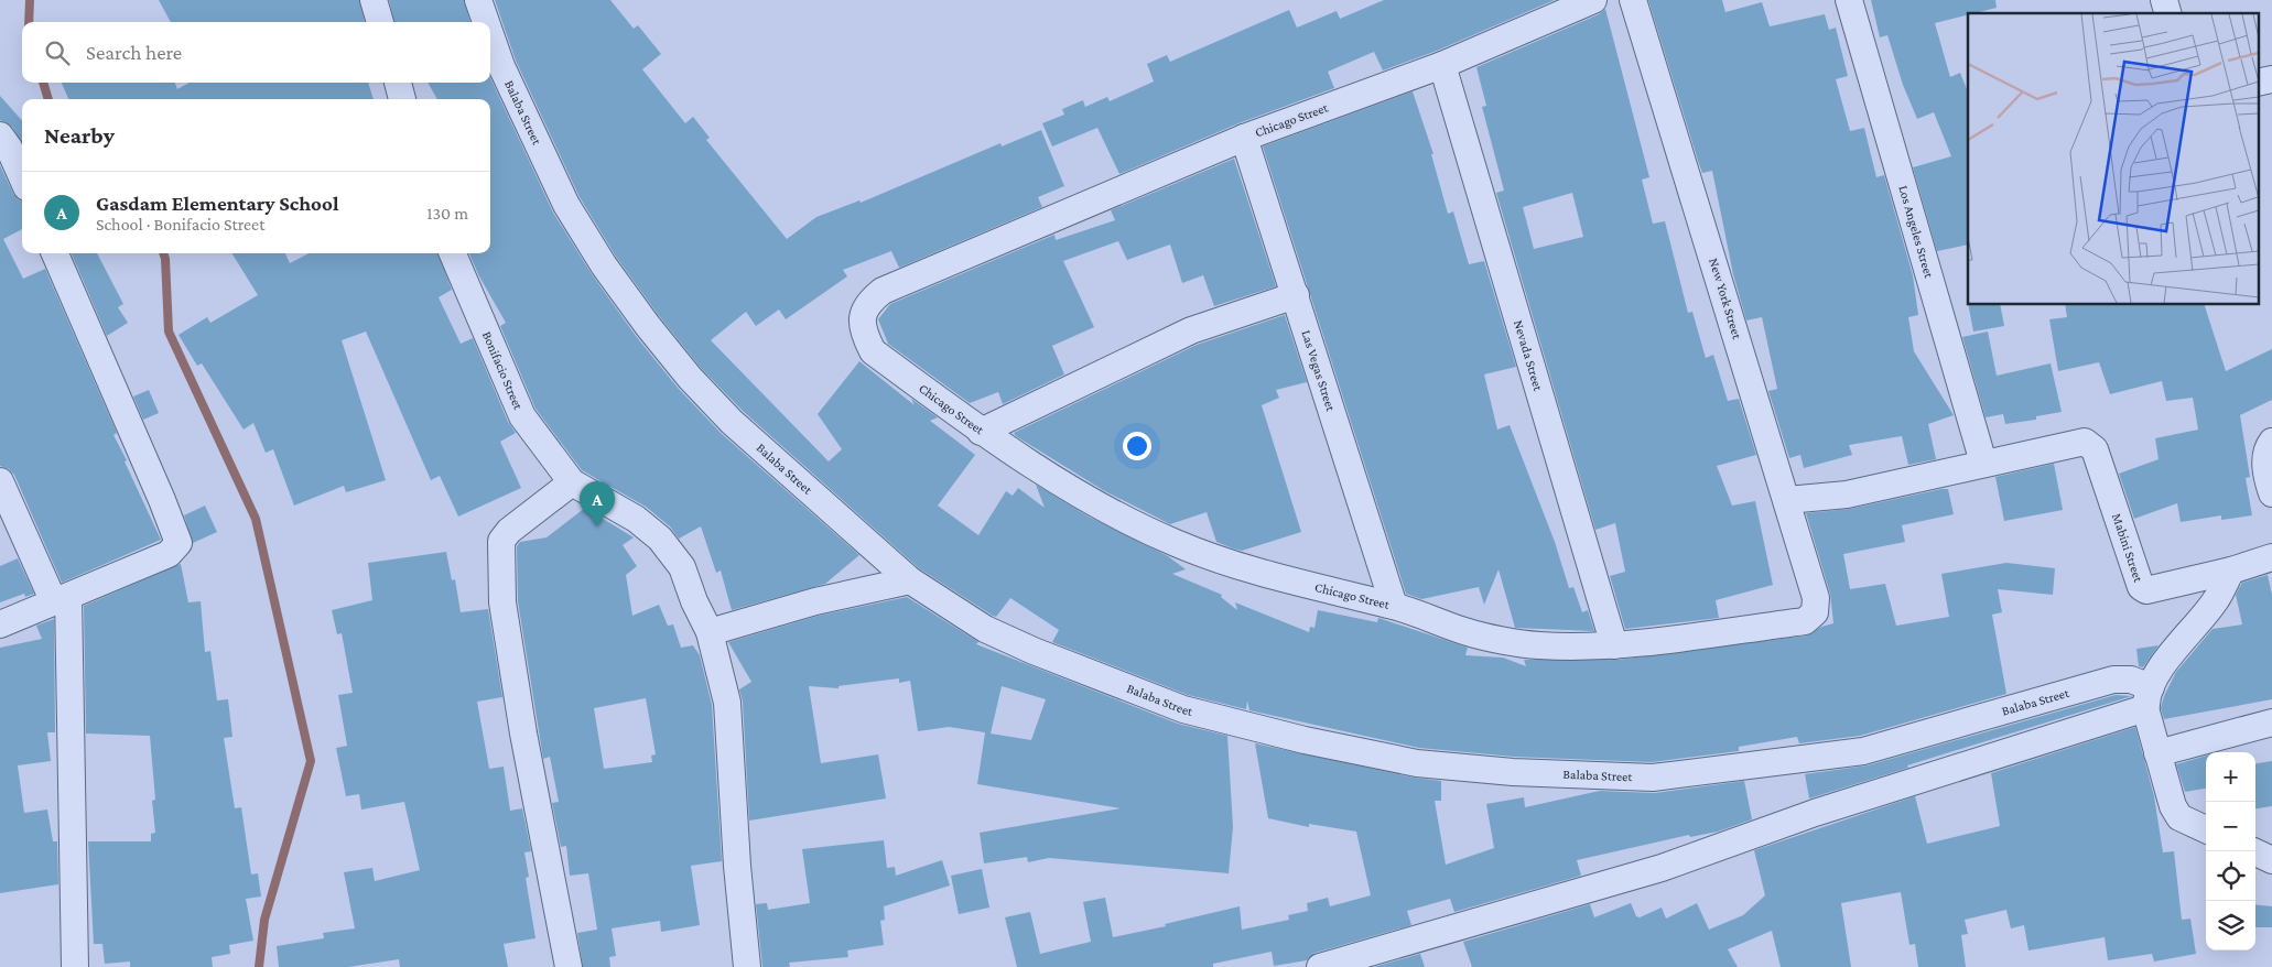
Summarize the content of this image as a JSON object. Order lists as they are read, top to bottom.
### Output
{
  "streets": {
    "street": [
      "Balaba Street",
      "Chicago Street",
      "Los Angeles Street",
      "New York Street",
      "Nevada Street",
      "Bonifacio Street",
      "Las Vegas Street",
      "Mabini Street"
    ]
  },
  "crossings": [
    ["Chicago Street", "New York Street"],
    ["Chicago Street", "Nevada Street"],
    ["Chicago Street", "Las Vegas Street"],
    ["Los Angeles Street", "Mabini Street"]
  ],
  "page": {
    "search": "Search here",
    "heading": "Nearby",
    "list": [
      {
        "mark": "A",
        "name": "Gasdam Elementary School",
        "note": "School · Bonifacio Street",
        "value": "130 m"
      }
    ],
    "pins": "A",
    "map_buttons": ["+", "−"]
  }
}
